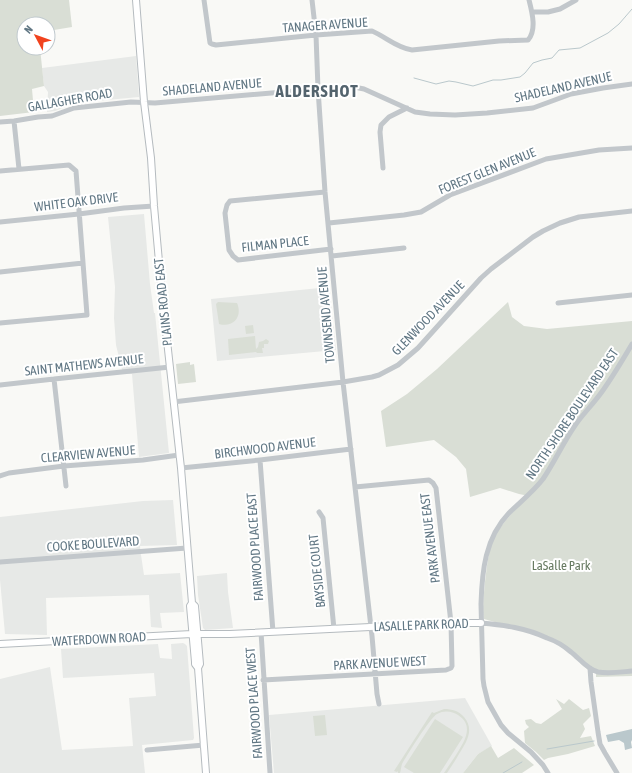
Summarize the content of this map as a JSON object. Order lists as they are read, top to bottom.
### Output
{
  "streets": {
    "main road": ["PLAINS ROAD EAST", "LASALLE PARK ROAD", "WATERDOWN ROAD"],
    "street": [
      "TANAGER AVENUE",
      "SHADELAND AVENUE",
      "GALLAGHER ROAD",
      "FOREST GLEN AVENUE",
      "WHITE OAK DRIVE",
      "FILMAN PLACE",
      "TOWNSEND AVENUE",
      "GLENWOOD AVENUE",
      "SAINT MATHEWS AVENUE",
      "NORTH SHORE BOULEVARD EAST",
      "BIRCHWOOD AVENUE",
      "CLEARVIEW AVENUE",
      "PARK AVENUE EAST",
      "COOKE BOULEVARD",
      "FAIRWOOD PLACE EAST",
      "BAYSIDE COURT",
      "PARK AVENUE WEST",
      "FAIRWOOD PLACE WEST"
    ]
  },
  "crossings": [
    ["TANAGER AVENUE", "TOWNSEND AVENUE"],
    ["SHADELAND AVENUE", "GALLAGHER ROAD"],
    ["SHADELAND AVENUE", "PLAINS ROAD EAST"],
    ["SHADELAND AVENUE", "TOWNSEND AVENUE"],
    ["GALLAGHER ROAD", "PLAINS ROAD EAST"],
    ["FOREST GLEN AVENUE", "TOWNSEND AVENUE"],
    ["WHITE OAK DRIVE", "PLAINS ROAD EAST"],
    ["FILMAN PLACE", "TOWNSEND AVENUE"],
    ["PLAINS ROAD EAST", "GLENWOOD AVENUE"],
    ["PLAINS ROAD EAST", "SAINT MATHEWS AVENUE"],
    ["PLAINS ROAD EAST", "BIRCHWOOD AVENUE"],
    ["PLAINS ROAD EAST", "CLEARVIEW AVENUE"],
    ["PLAINS ROAD EAST", "COOKE BOULEVARD"],
    ["PLAINS ROAD EAST", "LASALLE PARK ROAD"],
    ["PLAINS ROAD EAST", "WATERDOWN ROAD"],
    ["TOWNSEND AVENUE", "GLENWOOD AVENUE"],
    ["TOWNSEND AVENUE", "BIRCHWOOD AVENUE"],
    ["TOWNSEND AVENUE", "PARK AVENUE EAST"],
    ["TOWNSEND AVENUE", "LASALLE PARK ROAD"],
    ["TOWNSEND AVENUE", "PARK AVENUE WEST"],
    ["NORTH SHORE BOULEVARD EAST", "LASALLE PARK ROAD"],
    ["BIRCHWOOD AVENUE", "FAIRWOOD PLACE EAST"],
    ["PARK AVENUE EAST", "LASALLE PARK ROAD"],
    ["PARK AVENUE EAST", "PARK AVENUE WEST"],
    ["FAIRWOOD PLACE EAST", "LASALLE PARK ROAD"],
    ["BAYSIDE COURT", "LASALLE PARK ROAD"],
    ["LASALLE PARK ROAD", "WATERDOWN ROAD"],
    ["LASALLE PARK ROAD", "PARK AVENUE WEST"],
    ["LASALLE PARK ROAD", "FAIRWOOD PLACE WEST"],
    ["PARK AVENUE WEST", "FAIRWOOD PLACE WEST"]
  ],
  "districts": ["ALDERSHOT"],
  "parks": ["LaSalle Park"],
  "north": "top left"
}
